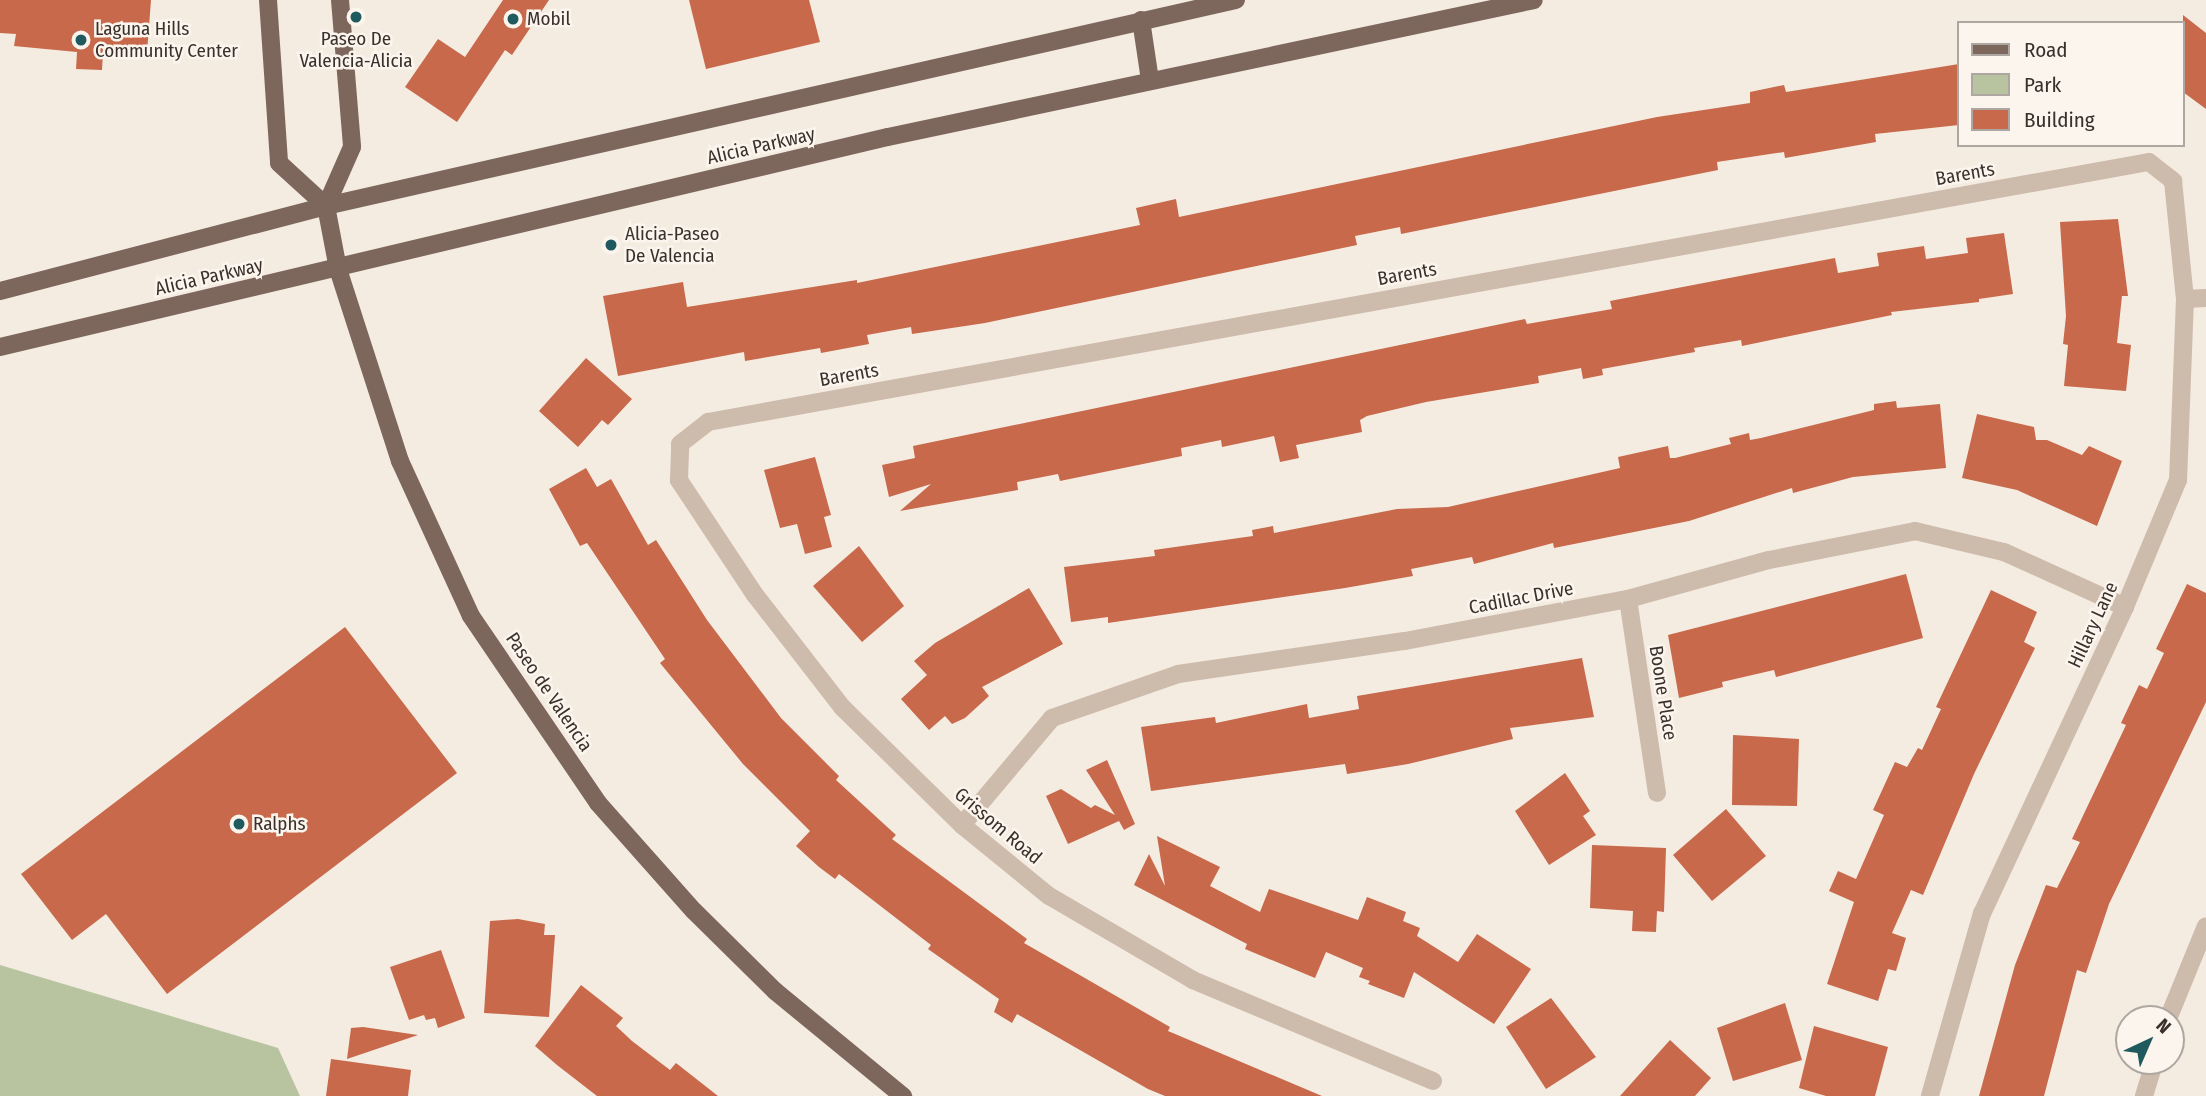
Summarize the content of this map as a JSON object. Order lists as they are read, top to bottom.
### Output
{
  "streets": {
    "main road": ["Alicia Parkway", "Paseo de Valencia"],
    "street": [
      "Barents",
      "Cadillac Drive",
      "Hillary Lane",
      "Boone Place",
      "Grissom Road"
    ]
  },
  "crossings": [
    ["Alicia Parkway", "Paseo de Valencia"],
    ["Barents", "Hillary Lane"],
    ["Barents", "Grissom Road"],
    ["Cadillac Drive", "Hillary Lane"],
    ["Cadillac Drive", "Boone Place"],
    ["Cadillac Drive", "Grissom Road"]
  ],
  "places": [
    "Paseo De Valencia-Alicia",
    "Mobil",
    "Laguna Hills Community Center",
    "Alicia-Paseo De Valencia",
    "Ralphs"
  ],
  "legend": ["Road", "Park", "Building"],
  "north": "top right"
}
